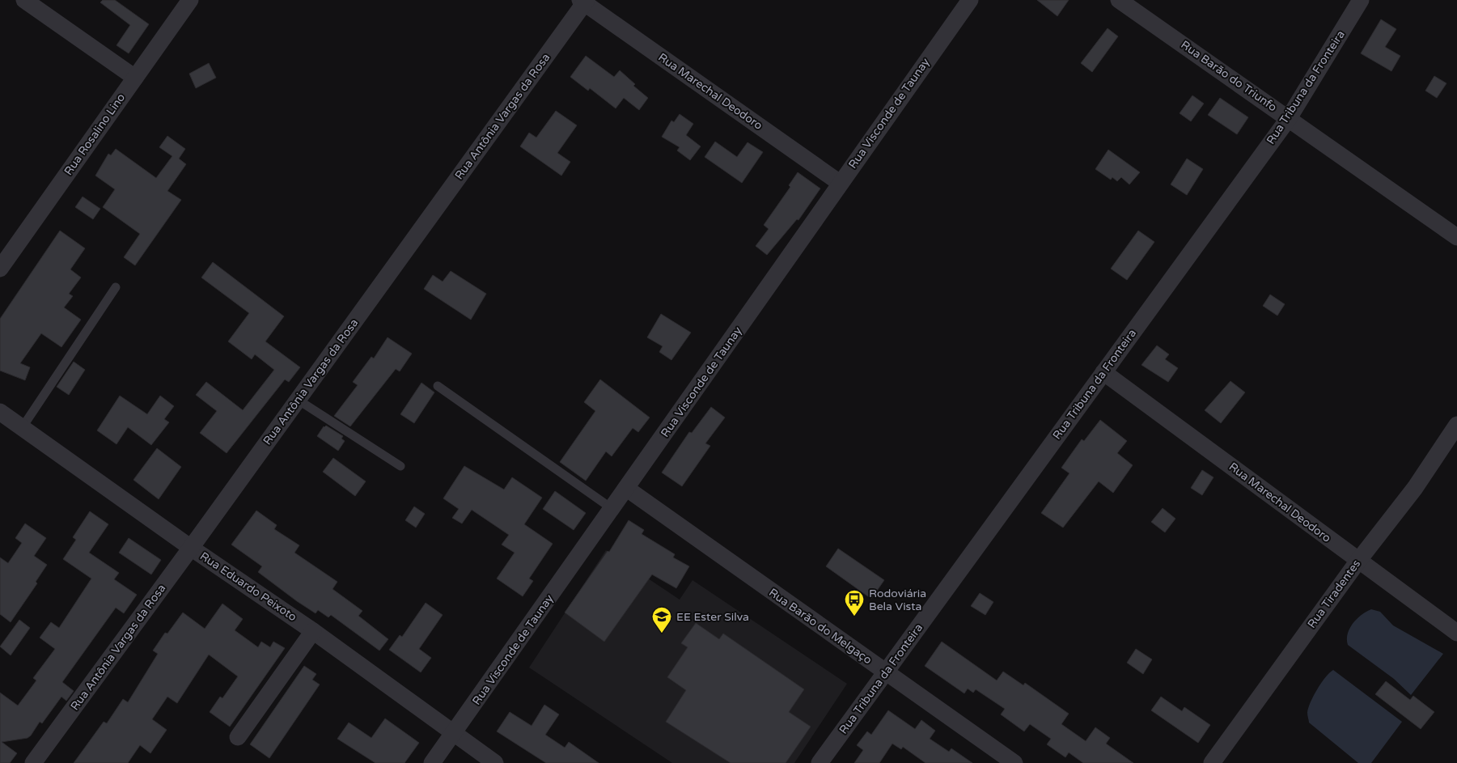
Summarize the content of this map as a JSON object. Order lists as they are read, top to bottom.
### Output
{
  "streets": {
    "street": [
      "Rua Barão do Triunfo",
      "Rua Tribuna da Fronteira",
      "Rua Marechal Deodoro",
      "Rua Visconde de Taunay",
      "Rua Antônia Vargas da Rosa",
      "Rua Rosalino Lino",
      "Rua Eduardo Peixoto",
      "Rua Tiradentes",
      "Rua Barão do Melgaço"
    ]
  },
  "crossings": [
    ["Rua Barão do Triunfo", "Rua Tribuna da Fronteira"],
    ["Rua Tribuna da Fronteira", "Rua Marechal Deodoro"],
    ["Rua Tribuna da Fronteira", "Rua Barão do Melgaço"],
    ["Rua Marechal Deodoro", "Rua Visconde de Taunay"],
    ["Rua Marechal Deodoro", "Rua Antônia Vargas da Rosa"],
    ["Rua Marechal Deodoro", "Rua Tiradentes"],
    ["Rua Visconde de Taunay", "Rua Eduardo Peixoto"],
    ["Rua Visconde de Taunay", "Rua Barão do Melgaço"],
    ["Rua Antônia Vargas da Rosa", "Rua Eduardo Peixoto"]
  ],
  "places": {
    "bus stop": ["Rodoviária Bela Vista"],
    "school or university": ["EE Ester Silva"]
  }
}
